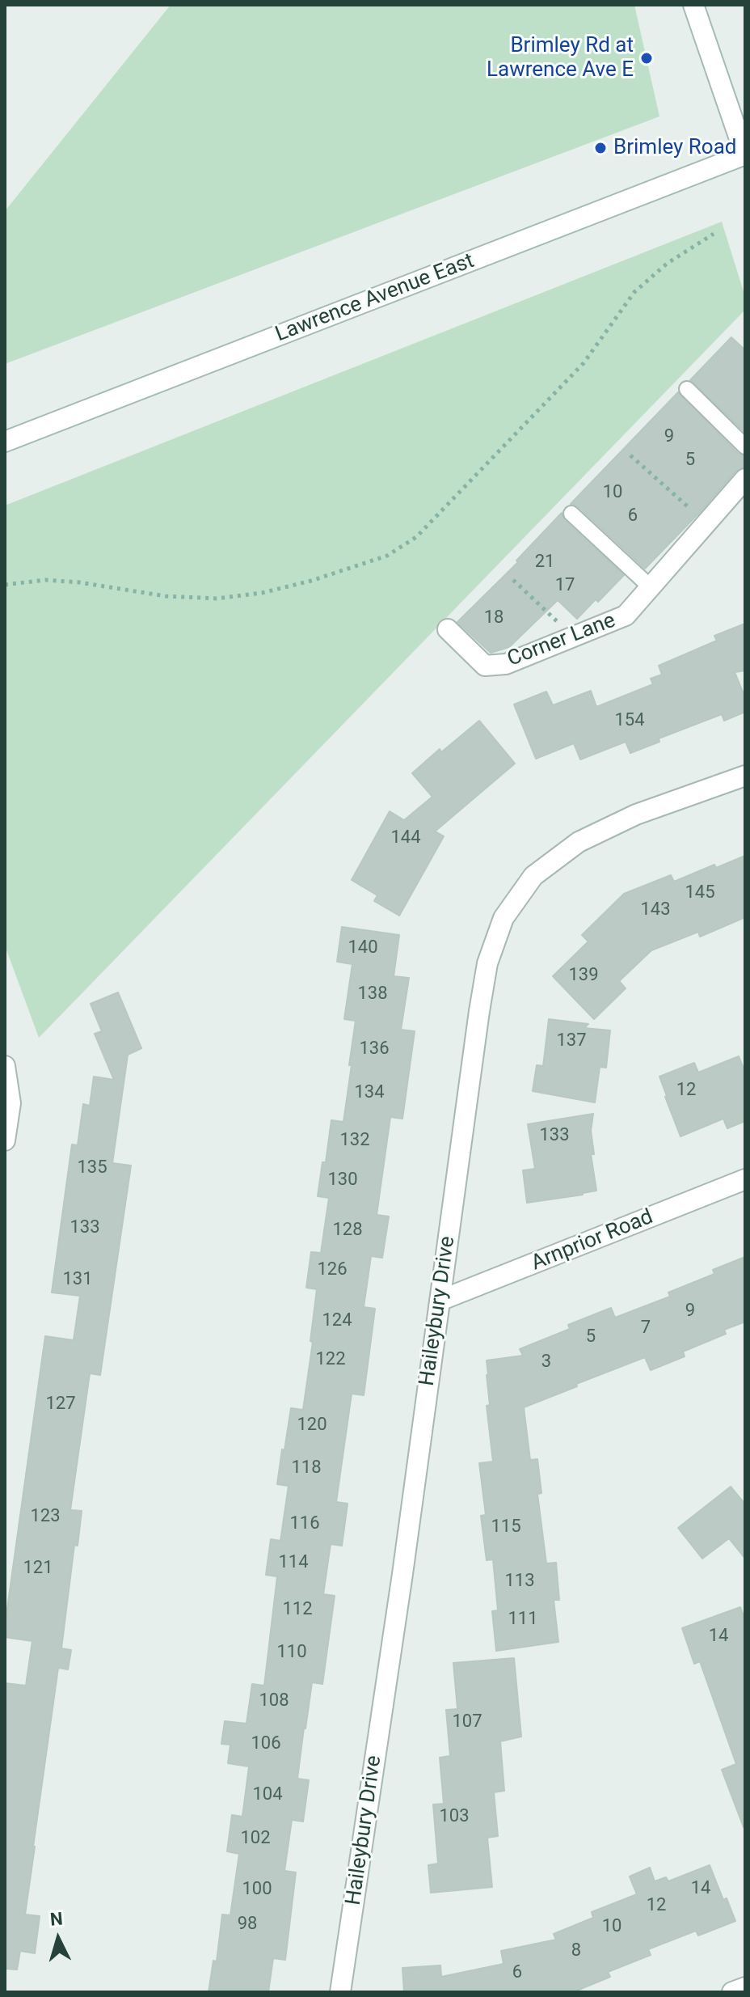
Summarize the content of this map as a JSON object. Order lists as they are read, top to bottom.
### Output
{
  "streets": {
    "street": [
      "Lawrence Avenue East",
      "Corner Lane",
      "Arnprior Road",
      "Haileybury Drive"
    ]
  },
  "crossings": [
    ["Arnprior Road", "Haileybury Drive"]
  ],
  "places": ["Brimley Rd at Lawrence Ave E", "Brimley Road"],
  "house_numbers": [
    "9",
    "5",
    "10",
    "6",
    "21",
    "17",
    "18",
    "154",
    "144",
    "145",
    "143",
    "140",
    "139",
    "138",
    "137",
    "136",
    "12",
    "134",
    "133",
    "132",
    "135",
    "130",
    "133",
    "128",
    "126",
    "131",
    "9",
    "124",
    "7",
    "5",
    "122",
    "3",
    "127",
    "120",
    "118",
    "123",
    "116",
    "115",
    "114",
    "121",
    "113",
    "112",
    "111",
    "14",
    "110",
    "108",
    "107",
    "106",
    "104",
    "103",
    "102",
    "14",
    "100",
    "12",
    "98",
    "10",
    "8",
    "6"
  ],
  "north": "top"
}
